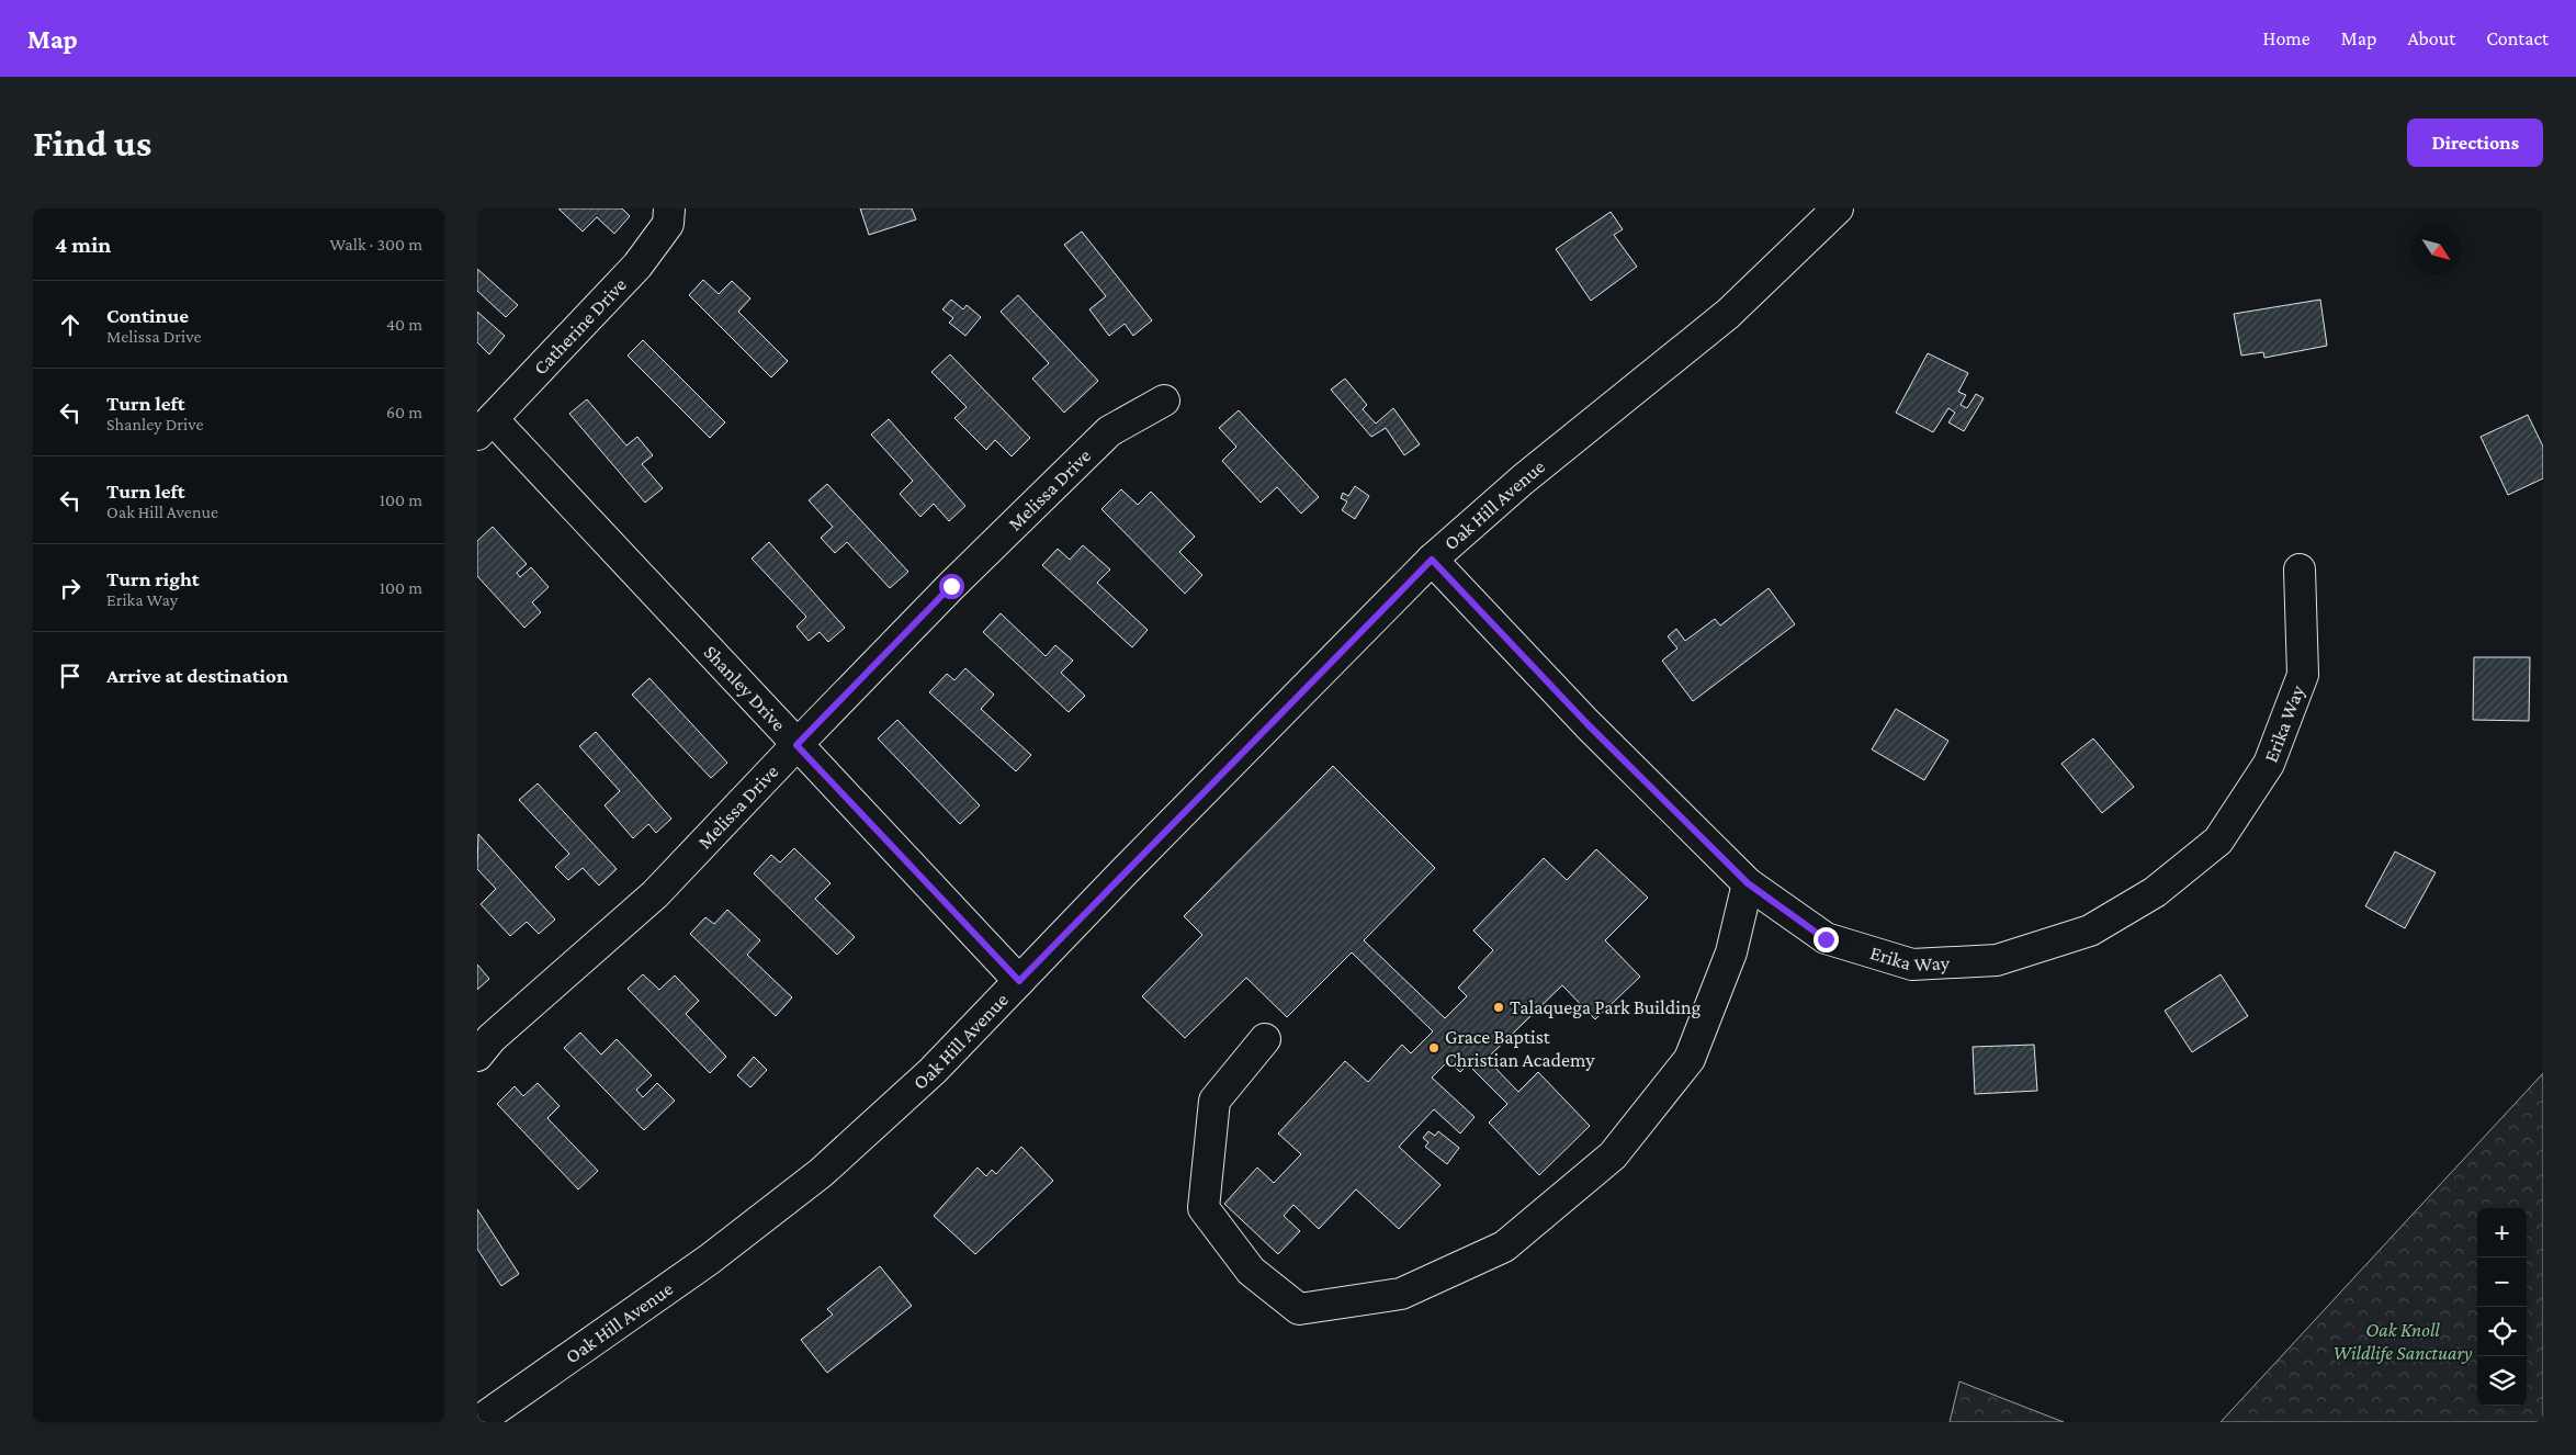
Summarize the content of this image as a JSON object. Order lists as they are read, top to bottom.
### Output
{
  "streets": {
    "street": [
      "Catherine Drive",
      "Melissa Drive",
      "Oak Hill Avenue",
      "Shanley Drive",
      "Erika Way"
    ]
  },
  "crossings": [
    ["Catherine Drive", "Shanley Drive"],
    ["Melissa Drive", "Shanley Drive"],
    ["Oak Hill Avenue", "Shanley Drive"],
    ["Oak Hill Avenue", "Erika Way"]
  ],
  "parks": ["Oak Knoll Wildlife Sanctuary"],
  "places": ["Talaquega Park Building", "Grace Baptist Christian Academy"],
  "north": "bottom right",
  "page": {
    "header": "Map",
    "nav": [
      "Home",
      "Map",
      "About",
      "Contact"
    ],
    "buttons": "Directions",
    "title": "Find us",
    "heading": ["4 min", "Walk · 300 m"],
    "list": [
      ["Continue", "Melissa Drive", "40 m"],
      ["Turn left", "Shanley Drive", "60 m"],
      ["Turn left", "Oak Hill Avenue", "100 m"],
      ["Turn right", "Erika Way", "100 m"],
      "Arrive at destination"
    ],
    "map_buttons": ["+", "−"]
  }
}
